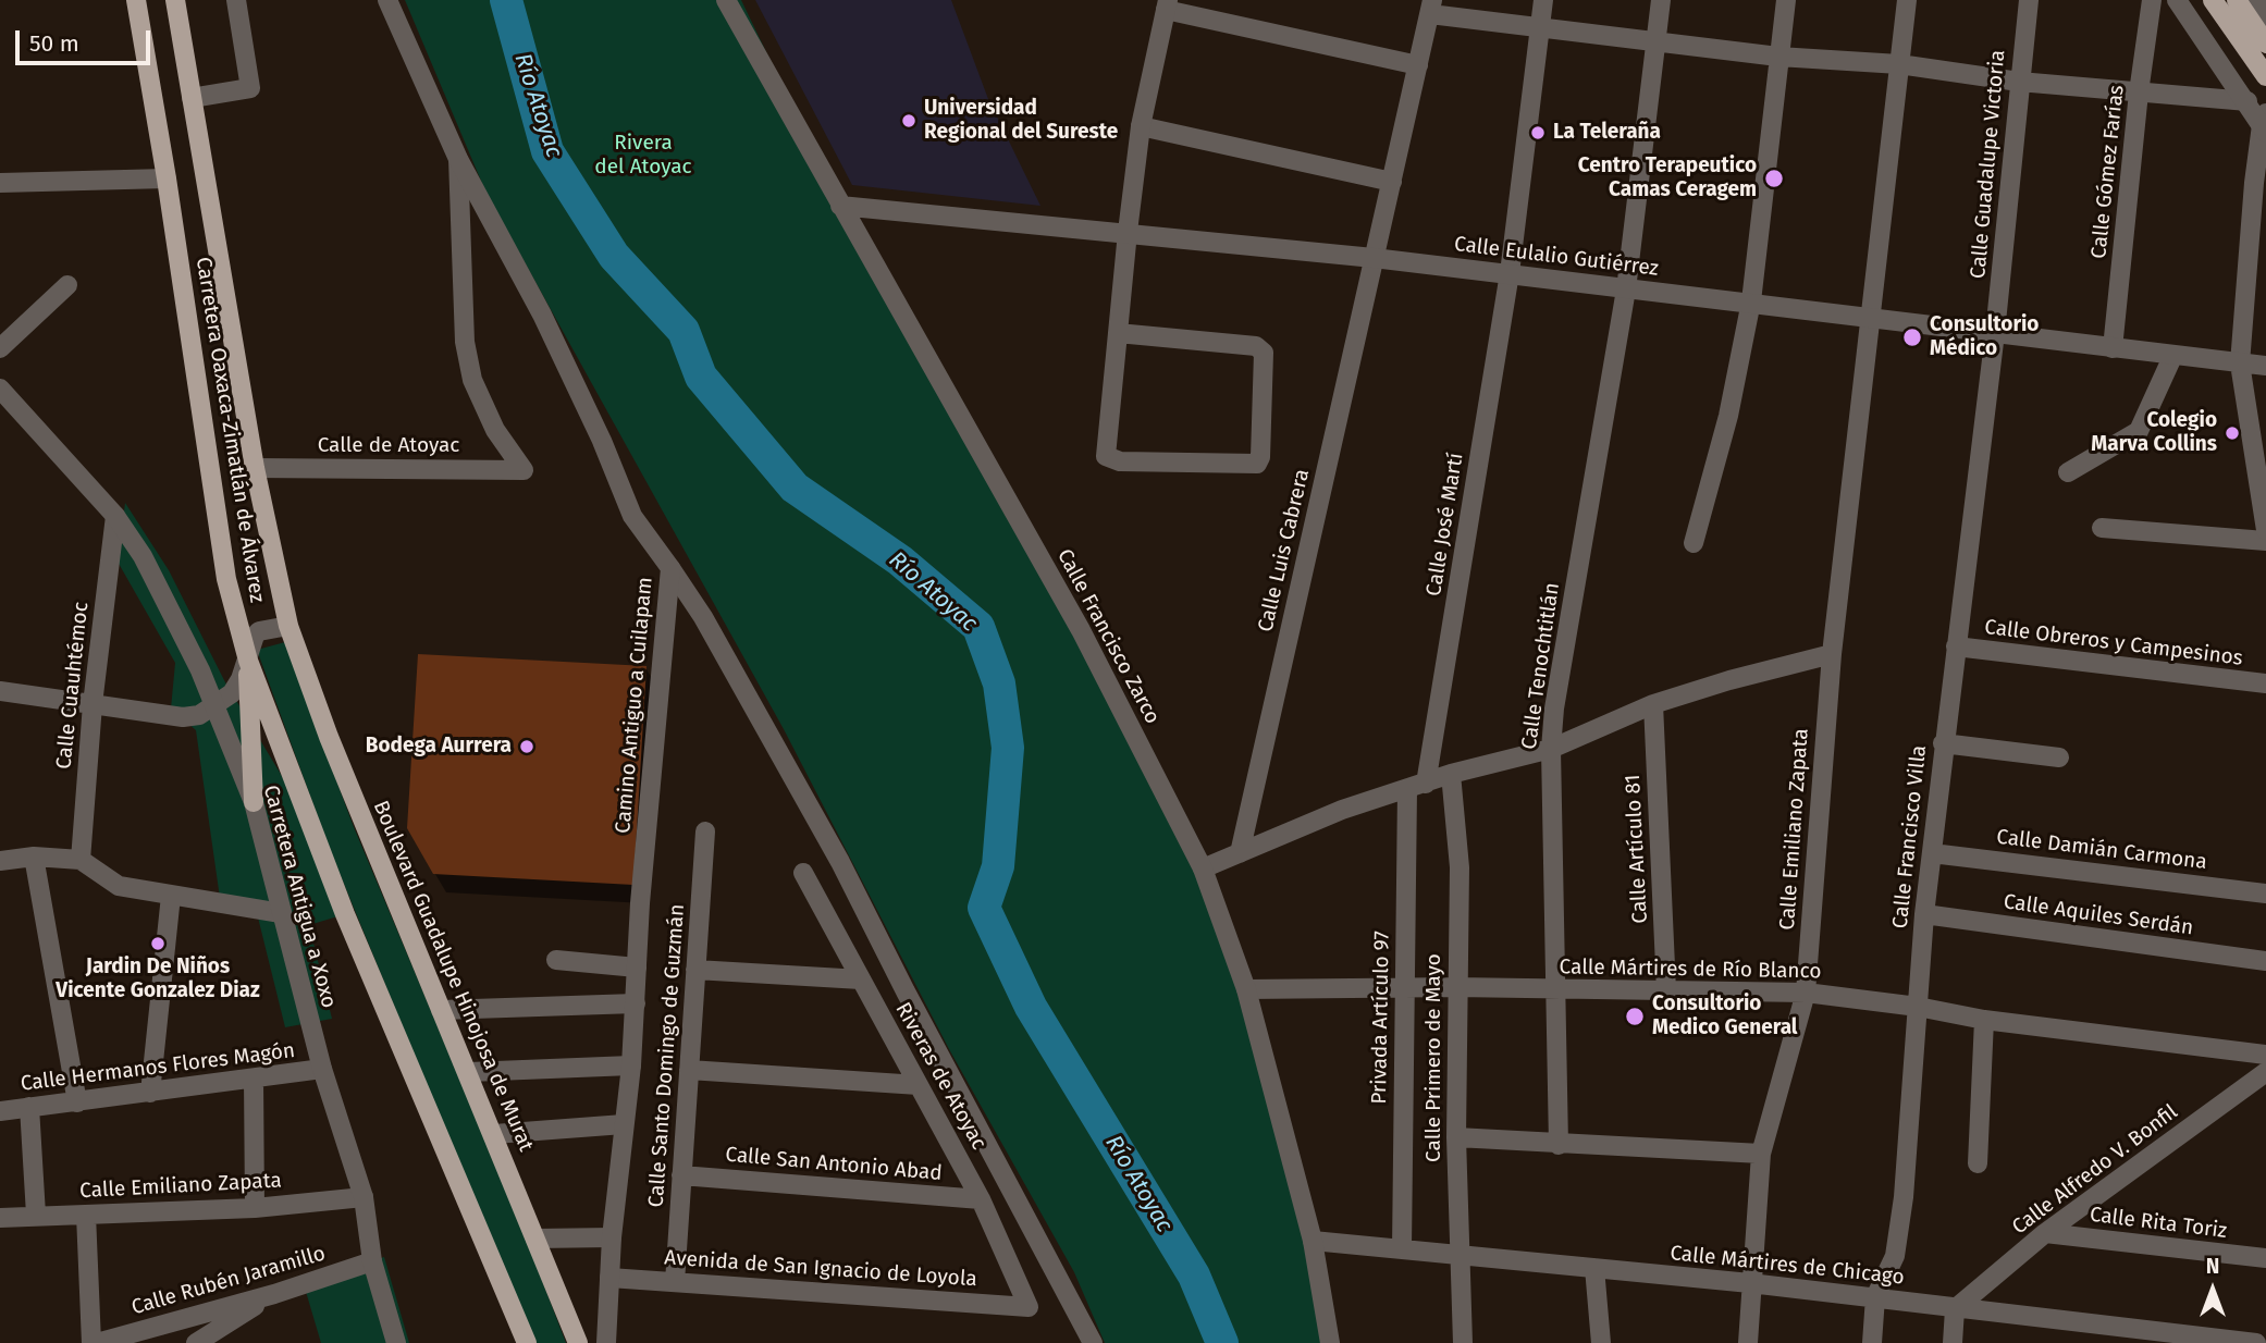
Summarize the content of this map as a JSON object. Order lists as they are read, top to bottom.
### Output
{
  "streets": {
    "main road": ["Carretera Oaxaca-Zimatlán de Álvarez", "Boulevard Guadalupe Hinojosa de Murat"],
    "street": [
      "Calle Guadalupe Victoria",
      "Calle Gómez Farías",
      "Calle Eulalio Gutiérrez",
      "Calle de Atoyac",
      "Calle José Martí",
      "Calle Luis Cabrera",
      "Calle Francisco Zarco",
      "Calle Obreros y Campesinos",
      "Calle Tenochtitlán",
      "Calle Cuauhtémoc",
      "Camino Antiguo a Cuilapam",
      "Calle Emiliano Zapata",
      "Calle Francisco Villa",
      "Calle Artículo 81",
      "Calle Damián Carmona",
      "Carretera Antigua a Xoxo",
      "Calle Aquiles Serdán",
      "Calle Mártires de Río Blanco",
      "Privada Artículo 97",
      "Calle Santo Domingo de Guzmán",
      "Calle Primero de Mayo",
      "Calle Hermanos Flores Magón",
      "Riveras de Atoyac",
      "Calle San Antonio Abad",
      "Calle Alfredo V. Bonfil",
      "Calle Rita Toriz",
      "Calle Mártires de Chicago",
      "Avenida de San Ignacio de Loyola",
      "Calle Rubén Jaramillo"
    ]
  },
  "crossings": [
    ["Calle Guadalupe Victoria", "Calle Eulalio Gutiérrez"],
    ["Calle Guadalupe Victoria", "Calle Francisco Villa"],
    ["Calle Gómez Farías", "Calle Eulalio Gutiérrez"],
    ["Calle Eulalio Gutiérrez", "Calle José Martí"],
    ["Calle Eulalio Gutiérrez", "Calle Luis Cabrera"],
    ["Calle Eulalio Gutiérrez", "Calle Francisco Zarco"],
    ["Calle Eulalio Gutiérrez", "Calle Tenochtitlán"],
    ["Calle Eulalio Gutiérrez", "Calle Emiliano Zapata"],
    ["Calle Eulalio Gutiérrez", "Calle Francisco Villa"],
    ["Carretera Oaxaca-Zimatlán de Álvarez", "Calle de Atoyac"],
    ["Carretera Oaxaca-Zimatlán de Álvarez", "Boulevard Guadalupe Hinojosa de Murat"],
    ["Calle de Atoyac", "Camino Antiguo a Cuilapam"],
    ["Calle José Martí", "Privada Artículo 97"],
    ["Calle Francisco Zarco", "Calle Mártires de Río Blanco"],
    ["Calle Francisco Zarco", "Calle Mártires de Chicago"],
    ["Calle Obreros y Campesinos", "Calle Francisco Villa"],
    ["Calle Tenochtitlán", "Calle Mártires de Río Blanco"],
    ["Calle Cuauhtémoc", "Carretera Antigua a Xoxo"],
    ["Camino Antiguo a Cuilapam", "Avenida de San Ignacio de Loyola"],
    ["Calle Emiliano Zapata", "Carretera Antigua a Xoxo"],
    ["Calle Emiliano Zapata", "Calle Mártires de Río Blanco"],
    ["Calle Emiliano Zapata", "Calle Mártires de Chicago"],
    ["Calle Francisco Villa", "Calle Damián Carmona"],
    ["Calle Francisco Villa", "Calle Aquiles Serdán"],
    ["Calle Francisco Villa", "Calle Mártires de Río Blanco"],
    ["Calle Francisco Villa", "Calle Mártires de Chicago"],
    ["Calle Artículo 81", "Calle Mártires de Río Blanco"],
    ["Carretera Antigua a Xoxo", "Calle Hermanos Flores Magón"],
    ["Carretera Antigua a Xoxo", "Calle Rubén Jaramillo"],
    ["Calle Mártires de Río Blanco", "Privada Artículo 97"],
    ["Calle Mártires de Río Blanco", "Calle Primero de Mayo"],
    ["Privada Artículo 97", "Calle Mártires de Chicago"],
    ["Calle Santo Domingo de Guzmán", "Calle San Antonio Abad"],
    ["Calle Santo Domingo de Guzmán", "Avenida de San Ignacio de Loyola"],
    ["Calle Primero de Mayo", "Calle Mártires de Chicago"],
    ["Riveras de Atoyac", "Calle San Antonio Abad"],
    ["Riveras de Atoyac", "Avenida de San Ignacio de Loyola"],
    ["Calle Alfredo V. Bonfil", "Calle Rita Toriz"],
    ["Calle Alfredo V. Bonfil", "Calle Mártires de Chicago"]
  ],
  "water": ["Río Atoyac"],
  "parks": ["Rivera del Atoyac"],
  "places": [
    "Universidad Regional del Sureste",
    "La Teleraña",
    "Centro Terapeutico Camas Ceragem",
    "Consultorio Médico",
    "Colegio Marva Collins",
    "Bodega Aurrera",
    "Jardin De Niños Vicente Gonzalez Diaz",
    "Consultorio Medico General"
  ],
  "scale_bar": "50 m",
  "north": "top"
}
